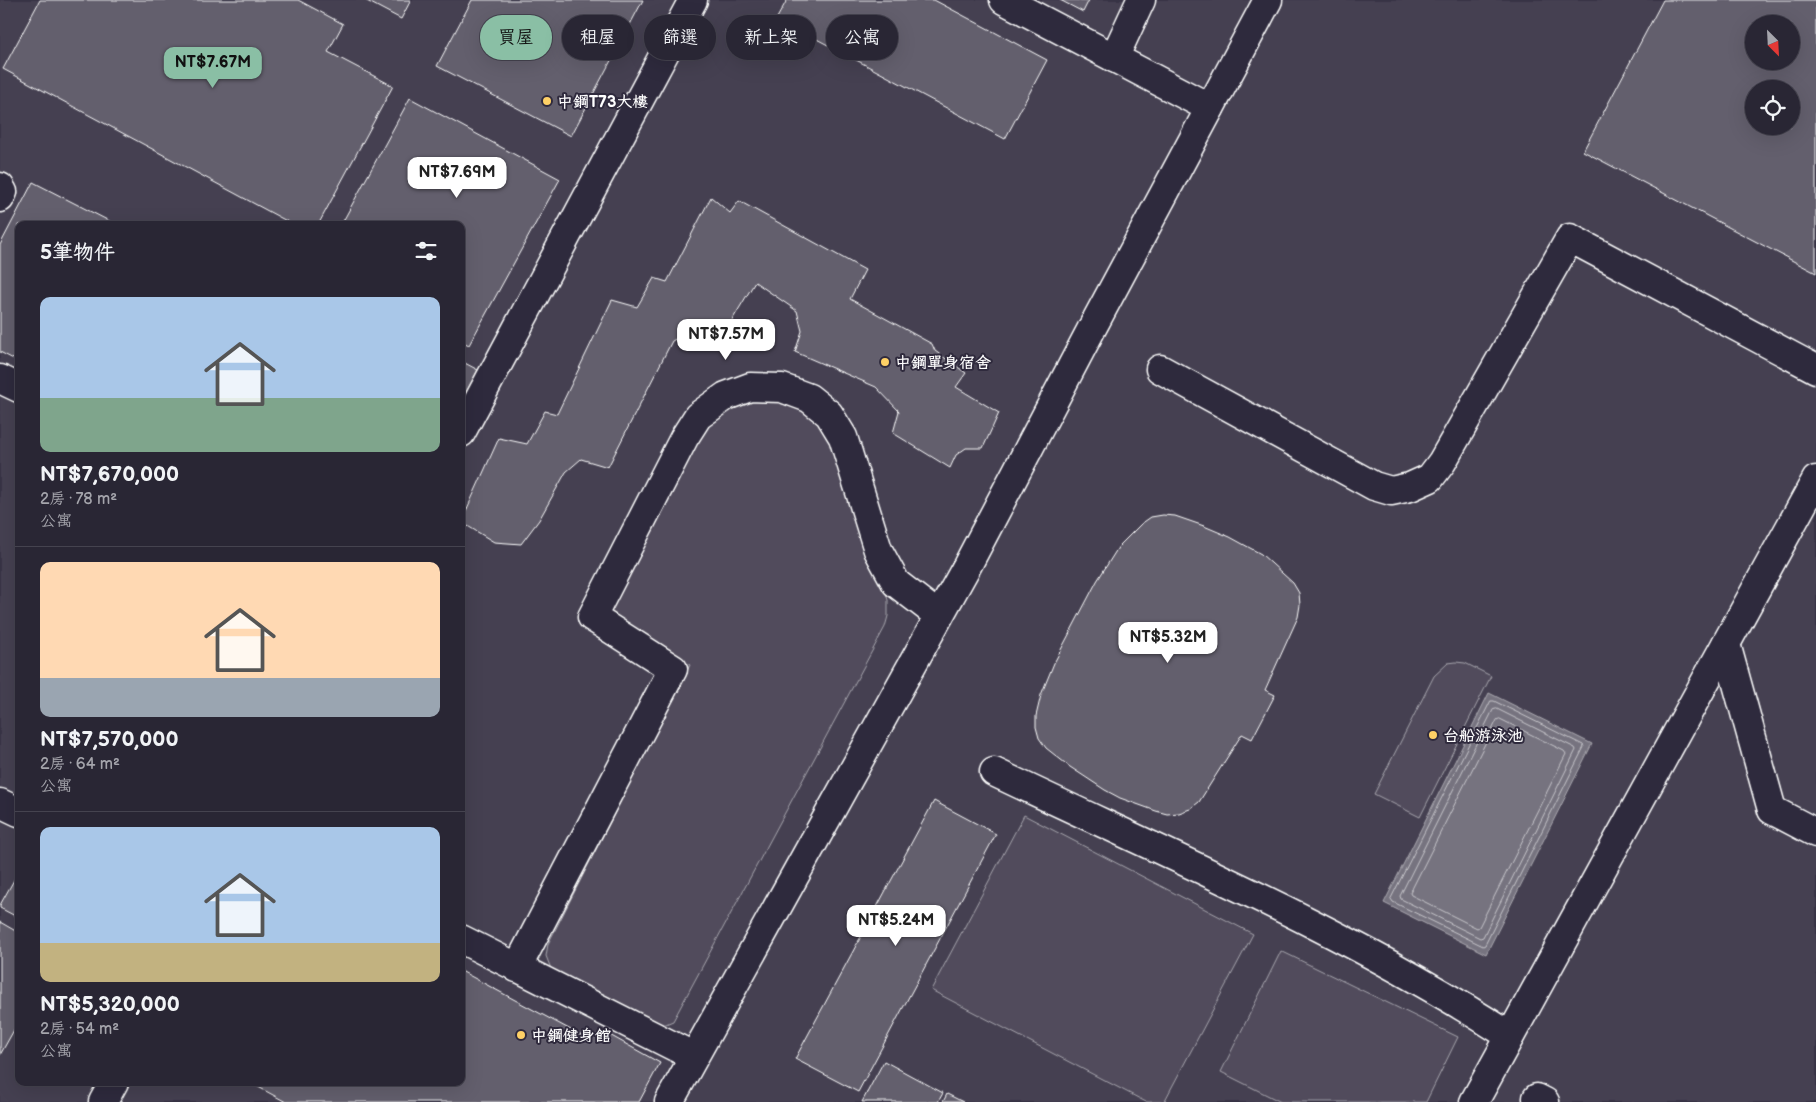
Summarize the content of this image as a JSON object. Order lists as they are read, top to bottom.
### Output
{
  "places": [
    "中鋼T73大樓",
    "中鋼單身宿舍",
    "台船游泳池",
    "中鋼健身館"
  ],
  "north": "bottom right",
  "page": {
    "chip": [
      "買屋",
      "租屋",
      "篩選",
      "新上架",
      "公寓"
    ],
    "price": [
      "NT$7.67M",
      "NT$7.69M",
      "NT$7.57M",
      "NT$5.32M",
      "NT$5.24M"
    ],
    "heading": "5筆物件",
    "list": [
      {
        "name": "NT$7,670,000",
        "note": "2房 · 78 m² · 公寓"
      },
      {
        "name": "NT$7,570,000",
        "note": "2房 · 64 m² · 公寓"
      },
      {
        "name": "NT$5,320,000",
        "note": "2房 · 54 m² · 公寓"
      }
    ]
  }
}
